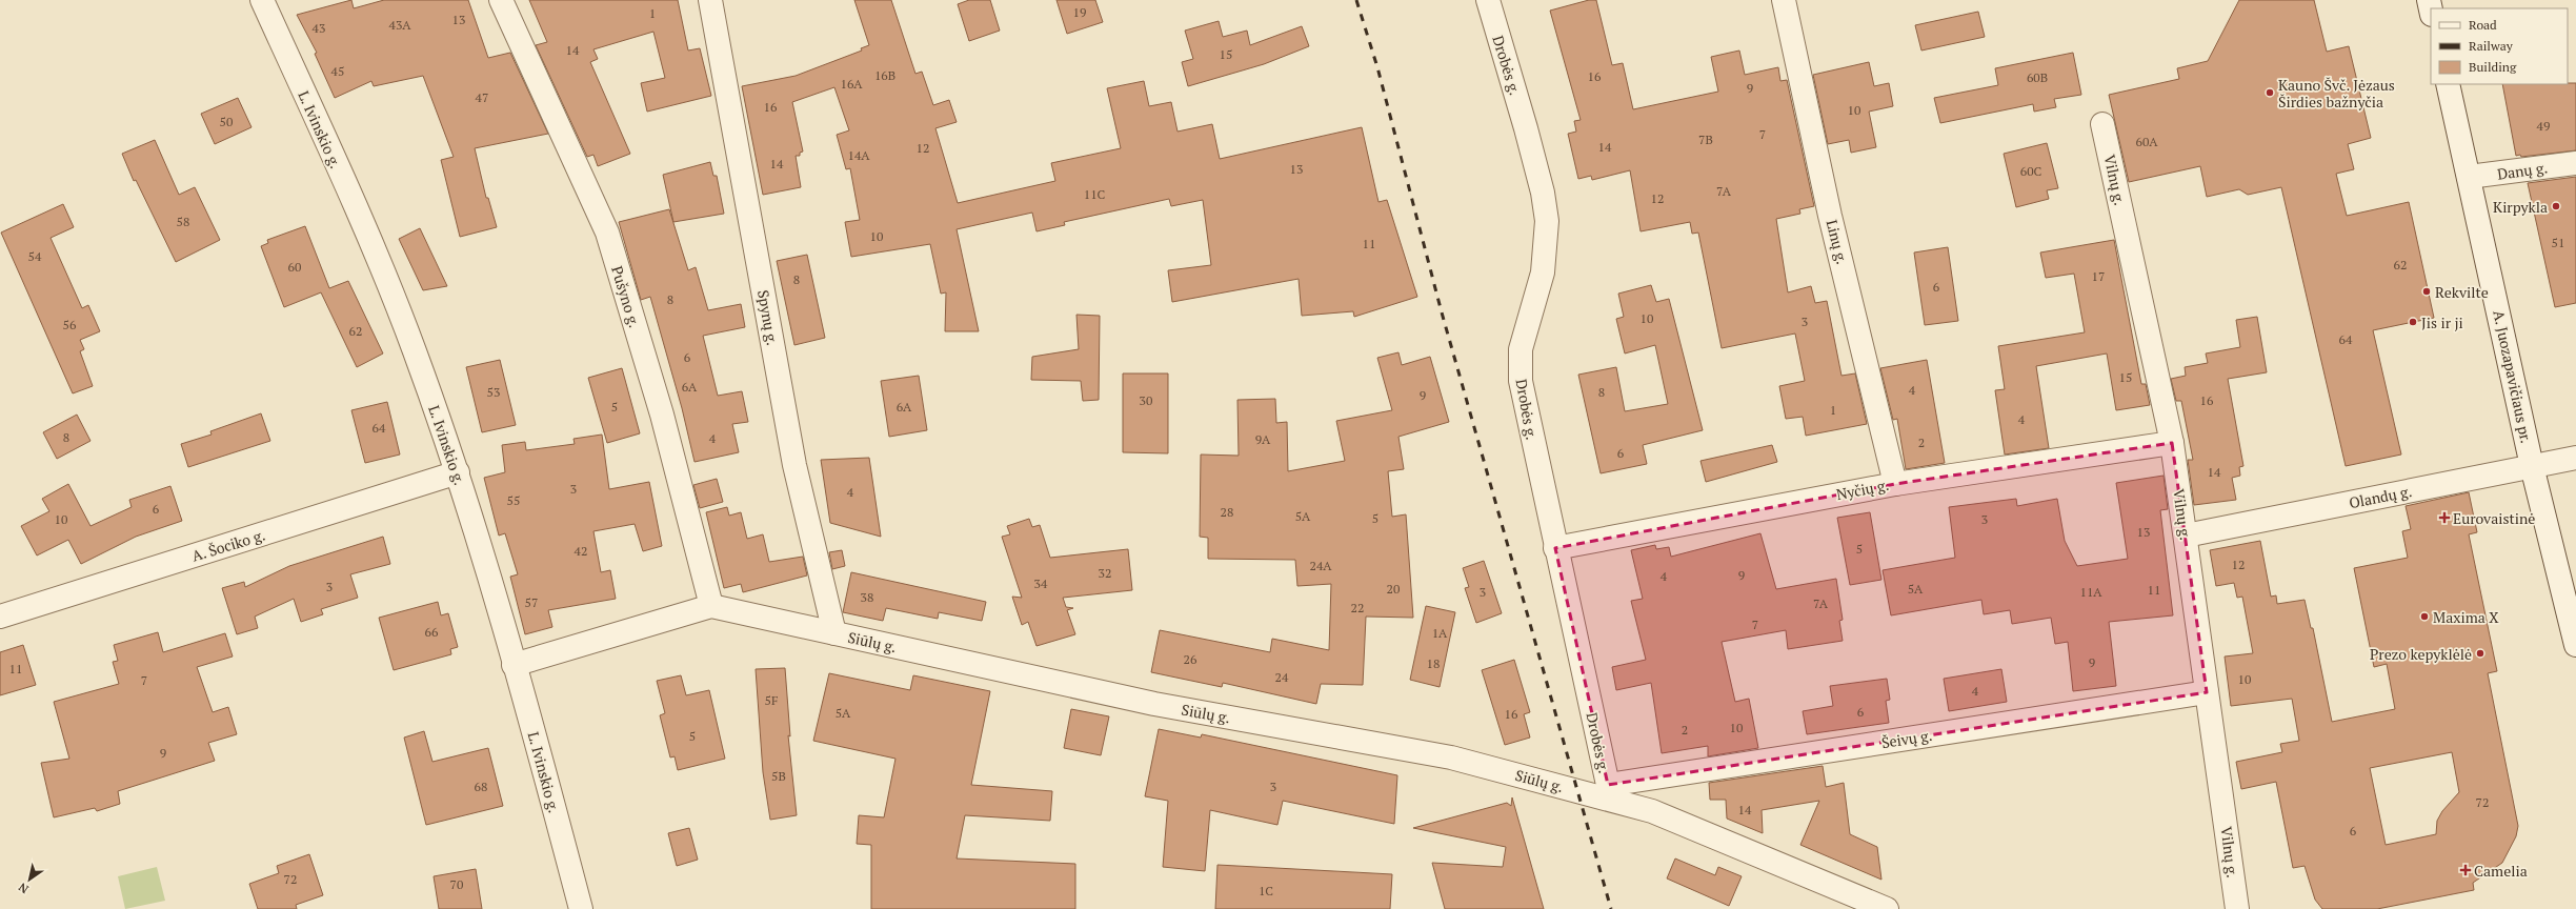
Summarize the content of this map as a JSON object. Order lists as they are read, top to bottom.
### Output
{
  "streets": {
    "street": [
      "Drobės g.",
      "L. Ivinskio g.",
      "Danų g.",
      "Vilnų g.",
      "Linų g.",
      "Pušyno g.",
      "Spynų g.",
      "A. Juozapavičiaus pr.",
      "Nyčių g.",
      "Olandų g.",
      "A. Šociko g.",
      "Siūlų g.",
      "Šeivų g."
    ]
  },
  "crossings": [
    ["Drobės g.", "Nyčių g."],
    ["Drobės g.", "Siūlų g."],
    ["Drobės g.", "Šeivų g."],
    ["L. Ivinskio g.", "A. Šociko g."],
    ["L. Ivinskio g.", "Siūlų g."],
    ["Danų g.", "A. Juozapavičiaus pr."],
    ["Vilnų g.", "Nyčių g."],
    ["Vilnų g.", "Olandų g."],
    ["Vilnų g.", "Šeivų g."],
    ["Linų g.", "Nyčių g."],
    ["Pušyno g.", "Siūlų g."],
    ["Spynų g.", "Siūlų g."],
    ["A. Juozapavičiaus pr.", "Olandų g."],
    ["Siūlų g.", "Šeivų g."]
  ],
  "places": {
    "other": [
      "Kauno Švč. Jėzaus Širdies bažnyčia",
      "Kirpykla",
      "Rekvilte",
      "Jis ir ji",
      "Maxima X",
      "Prezo kepyklėlė"
    ],
    "health": ["Eurovaistinė", "Camelia"]
  },
  "house_numbers": [
    "19",
    "1",
    "13",
    "43A",
    "43",
    "14",
    "15",
    "45",
    "16B",
    "16",
    "60B",
    "16A",
    "9",
    "47",
    "16",
    "10",
    "50",
    "49",
    "7",
    "7B",
    "60A",
    "14",
    "12",
    "14A",
    "14",
    "13",
    "60C",
    "7A",
    "11C",
    "12",
    "58",
    "10",
    "51",
    "11",
    "54",
    "62",
    "60",
    "17",
    "8",
    "6",
    "8",
    "10",
    "3",
    "56",
    "62",
    "64",
    "6",
    "15",
    "6A",
    "4",
    "53",
    "8",
    "9",
    "30",
    "16",
    "5",
    "6A",
    "1",
    "4",
    "64",
    "8",
    "4",
    "9A",
    "2",
    "6",
    "14",
    "3",
    "4",
    "55",
    "6",
    "28",
    "5A",
    "5",
    "10",
    "3",
    "13",
    "5",
    "42",
    "12",
    "24A",
    "32",
    "9",
    "4",
    "34",
    "3",
    "20",
    "5A",
    "11",
    "3",
    "11A",
    "38",
    "57",
    "7A",
    "22",
    "7",
    "66",
    "1A",
    "26",
    "9",
    "18",
    "11",
    "24",
    "10",
    "7",
    "4",
    "5F",
    "6",
    "5A",
    "16",
    "10",
    "2",
    "5",
    "9",
    "5B",
    "68",
    "3",
    "72",
    "14",
    "6",
    "72",
    "70",
    "1C"
  ],
  "legend": ["Road", "Railway", "Building"],
  "north": "bottom left"
}
